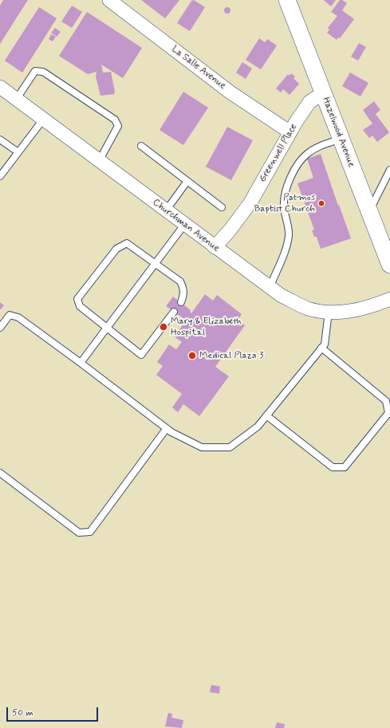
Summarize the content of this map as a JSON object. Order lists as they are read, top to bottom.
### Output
{
  "streets": {
    "street": [
      "La Salle Avenue",
      "Hazelwood Avenue",
      "Greenwell Place",
      "Churchman Avenue"
    ]
  },
  "crossings": [
    ["La Salle Avenue", "Greenwell Place"],
    ["Hazelwood Avenue", "Greenwell Place"],
    ["Greenwell Place", "Churchman Avenue"]
  ],
  "places": ["Patmos Baptist Church", "Mary & Elizabeth Hospital", "Medical Plaza 3"],
  "scale_bar": "50 m"
}
